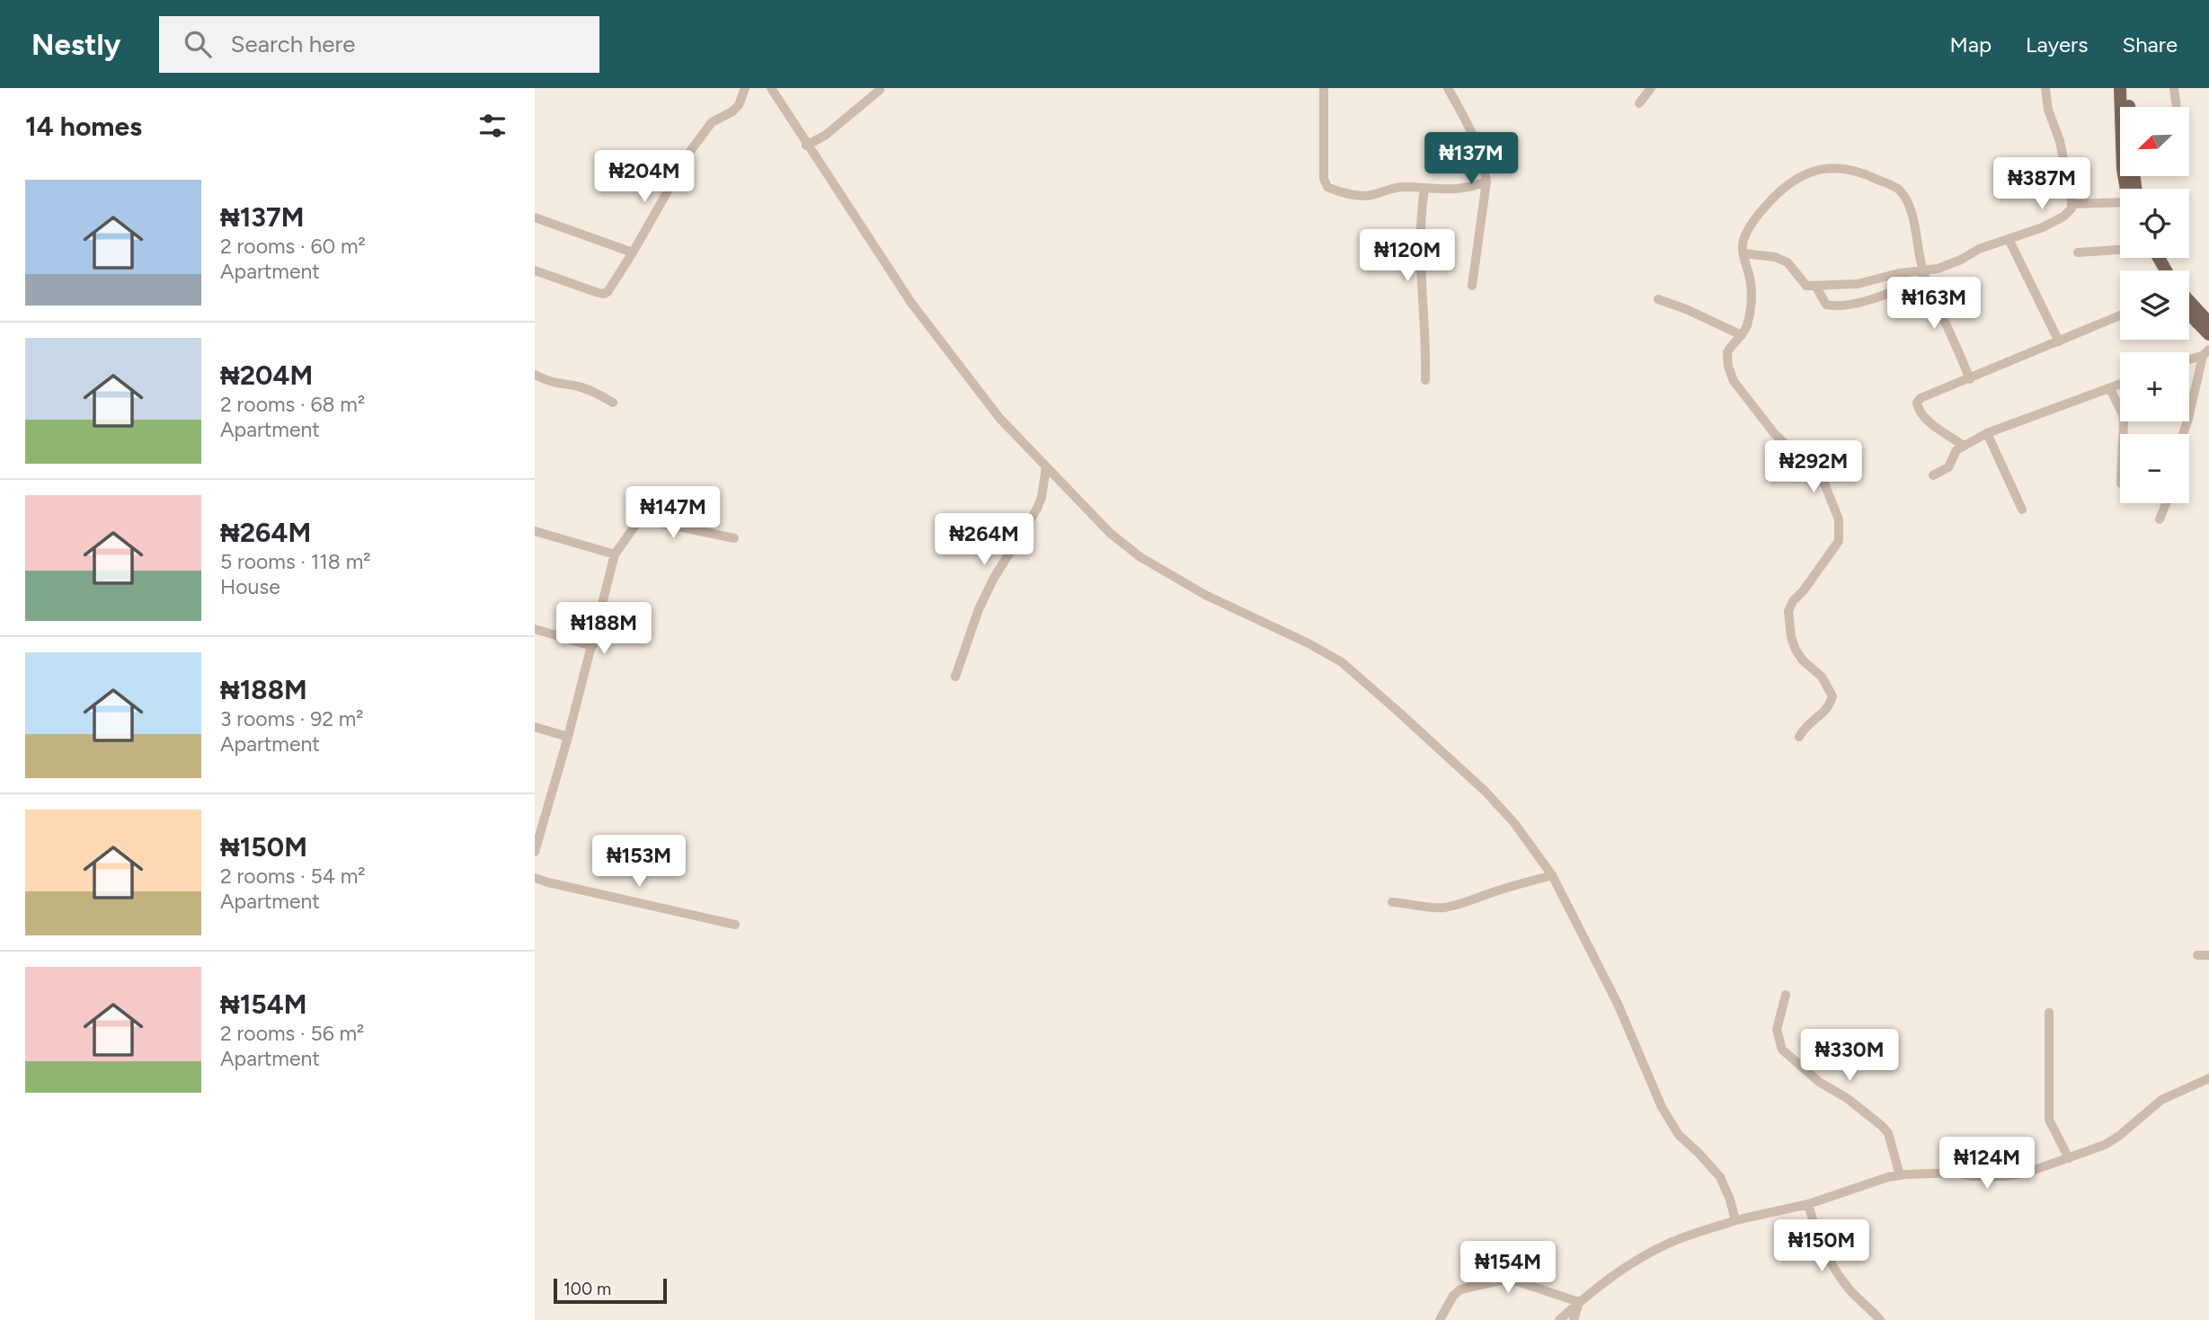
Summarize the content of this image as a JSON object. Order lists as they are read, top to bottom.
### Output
{
  "scale_bar": "100 m",
  "north": "bottom left",
  "page": {
    "header": "Nestly",
    "search": "Search here",
    "nav": ["Map", "Layers", "Share"],
    "heading": "14 homes",
    "map_buttons": ["+", "−"],
    "price": [
      "₦137M",
      "₦204M",
      "₦387M",
      "₦120M",
      "₦163M",
      "₦292M",
      "₦147M",
      "₦264M",
      "₦188M",
      "₦153M",
      "₦330M",
      "₦124M",
      "₦150M",
      "₦154M"
    ],
    "list": [
      {
        "name": "₦137M",
        "note": "2 rooms · 60 m² · Apartment"
      },
      {
        "name": "₦204M",
        "note": "2 rooms · 68 m² · Apartment"
      },
      {
        "name": "₦264M",
        "note": "5 rooms · 118 m² · House"
      },
      {
        "name": "₦188M",
        "note": "3 rooms · 92 m² · Apartment"
      },
      {
        "name": "₦150M",
        "note": "2 rooms · 54 m² · Apartment"
      },
      {
        "name": "₦154M",
        "note": "2 rooms · 56 m² · Apartment"
      }
    ],
    "scale": "100 m"
  }
}
